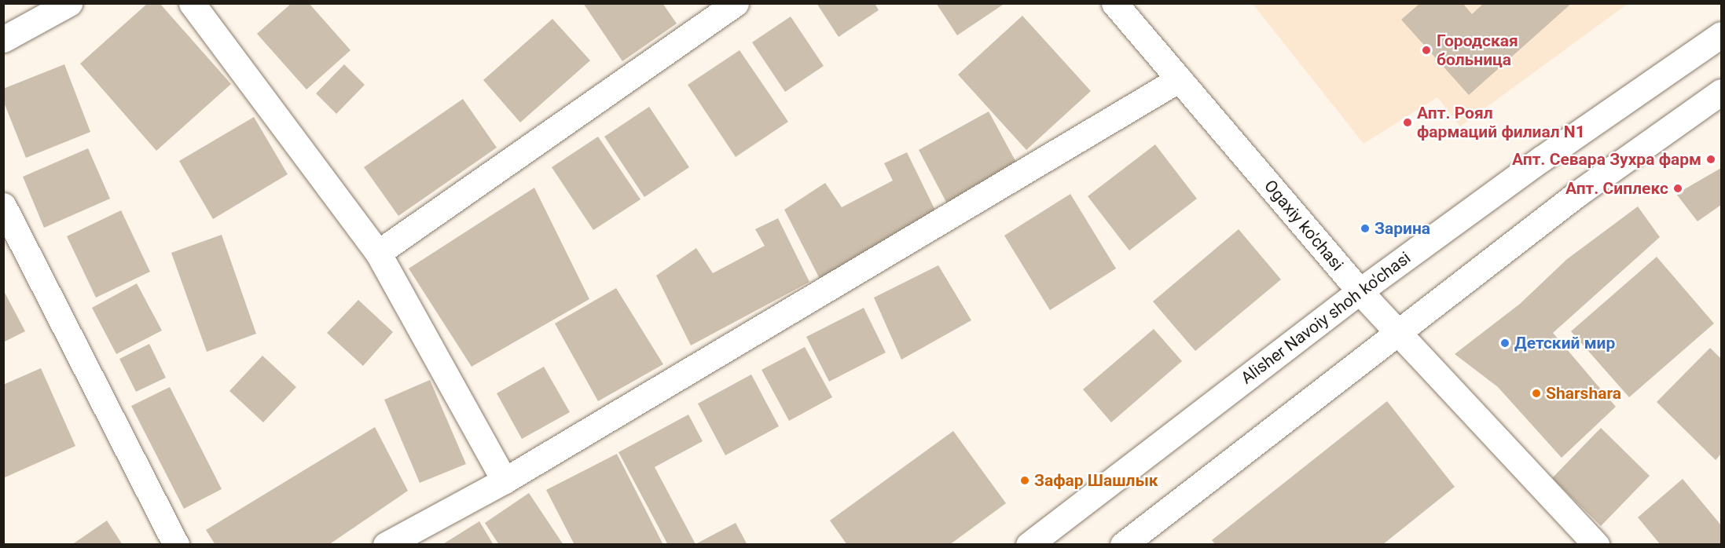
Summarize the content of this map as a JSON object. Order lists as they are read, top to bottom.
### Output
{
  "streets": {
    "street": ["Ogaxiy ko'chasi", "Alisher Navoiy shoh ko'chasi"]
  },
  "crossings": [
    ["Ogaxiy ko'chasi", "Alisher Navoiy shoh ko'chasi"]
  ],
  "places": [
    "Городская больница",
    "Апт. Роял фармаций филиал N1",
    "Апт. Севара Зухра фарм",
    "Апт. Сиплекс",
    "Зарина",
    "Детский мир",
    "Sharshara",
    "Зафар Шашлык"
  ]
}
